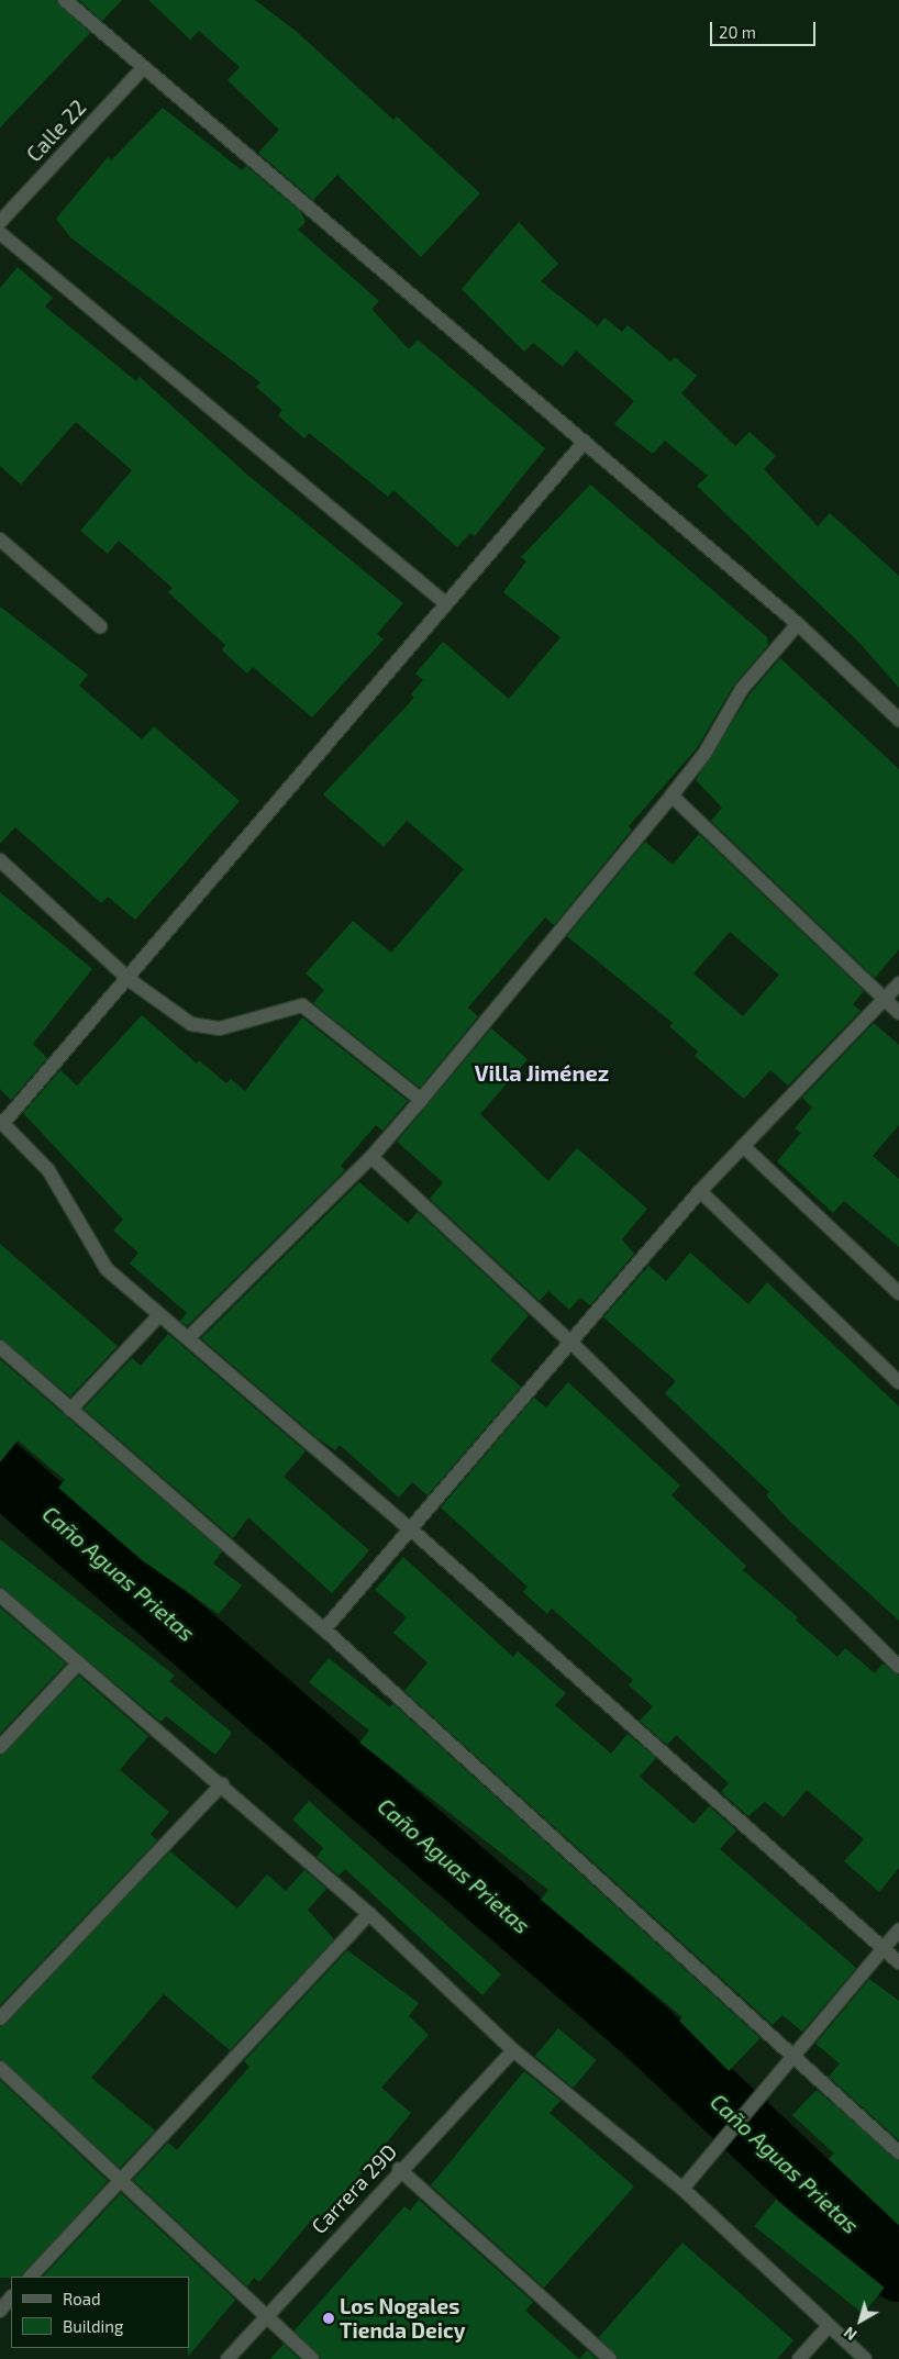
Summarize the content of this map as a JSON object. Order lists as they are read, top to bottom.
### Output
{
  "streets": {
    "street": ["Calle 22", "Carrera 29D"]
  },
  "districts": ["Villa Jiménez"],
  "water": ["Caño Aguas Prietas"],
  "places": ["Los Nogales Tienda Deicy"],
  "legend": ["Road", "Building"],
  "scale_bar": "20 m",
  "north": "bottom left"
}
